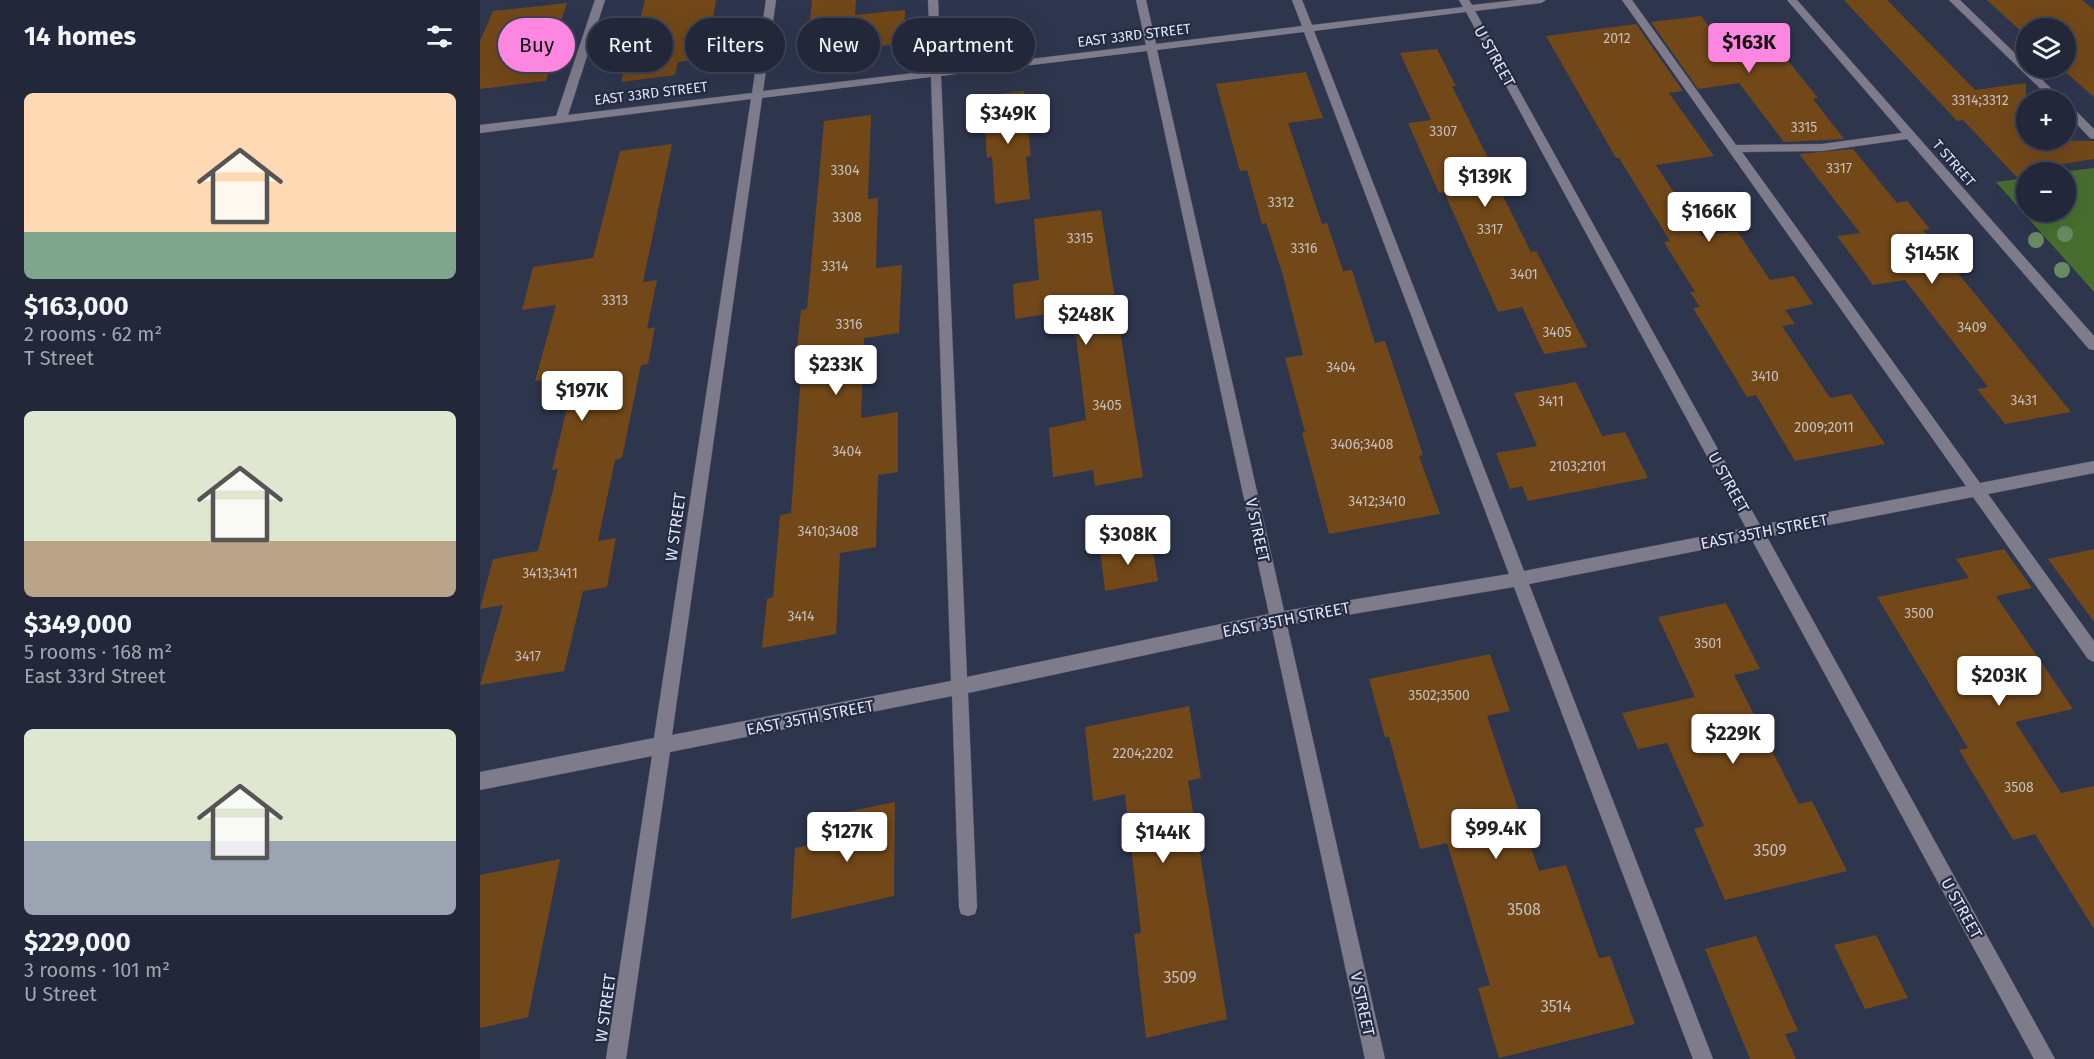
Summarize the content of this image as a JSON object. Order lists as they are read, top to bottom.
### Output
{
  "streets": {
    "street": [
      "EAST 33RD STREET",
      "U STREET",
      "T STREET",
      "W STREET",
      "V STREET",
      "EAST 35TH STREET"
    ]
  },
  "crossings": [
    ["EAST 33RD STREET", "U STREET"],
    ["EAST 33RD STREET", "W STREET"],
    ["EAST 33RD STREET", "V STREET"],
    ["U STREET", "EAST 35TH STREET"],
    ["W STREET", "EAST 35TH STREET"],
    ["V STREET", "EAST 35TH STREET"]
  ],
  "house_numbers": [
    "2012",
    "3314;3312",
    "3315",
    "3307",
    "3317",
    "3304",
    "3312",
    "3308",
    "3317",
    "3315",
    "3316",
    "3314",
    "3401",
    "3313",
    "3316",
    "3409",
    "3405",
    "3404",
    "3410",
    "3431",
    "3411",
    "3405",
    "2009;2011",
    "3406;3408",
    "3404",
    "2103;2101",
    "3412;3410",
    "3410;3408",
    "3413;3411",
    "3500",
    "3414",
    "3501",
    "3417",
    "3502;3500",
    "2204;2202",
    "3508",
    "3509",
    "3508",
    "3509",
    "3514"
  ],
  "page": {
    "heading": "14 homes",
    "map_buttons": ["+", "−"],
    "chip": [
      "Buy",
      "Rent",
      "Filters",
      "New",
      "Apartment"
    ],
    "price": [
      "$163K",
      "$349K",
      "$139K",
      "$166K",
      "$145K",
      "$248K",
      "$233K",
      "$197K",
      "$308K",
      "$203K",
      "$229K",
      "$99.4K",
      "$127K",
      "$144K"
    ],
    "list": [
      {
        "name": "$163,000",
        "note": "2 rooms · 62 m² · T Street"
      },
      {
        "name": "$349,000",
        "note": "5 rooms · 168 m² · East 33rd Street"
      },
      {
        "name": "$229,000",
        "note": "3 rooms · 101 m² · U Street"
      }
    ]
  }
}
